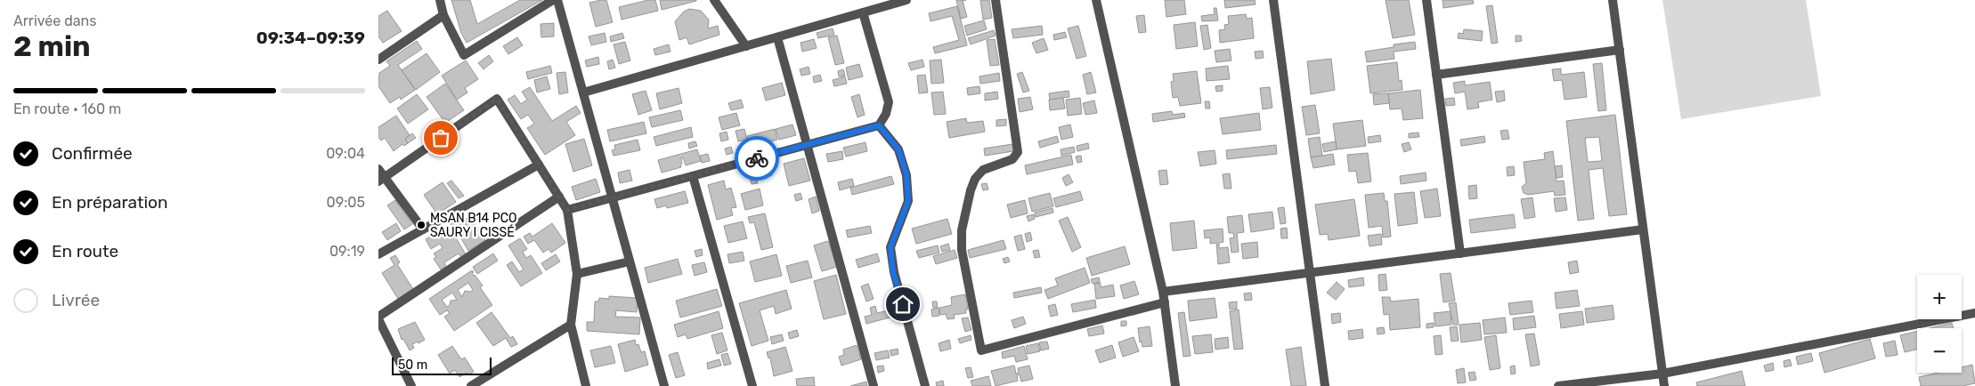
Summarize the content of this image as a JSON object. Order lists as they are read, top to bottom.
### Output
{
  "places": ["MSAN B14 PCO SAURY I CISSÉ"],
  "scale_bar": "50 m",
  "page": {
    "heading": ["2 min", "Arrivée dans", "09:34–09:39"],
    "bar": "En route · 160 m",
    "list": [
      ["Confirmée", "09:04"],
      ["En préparation", "09:05"],
      ["En route", "09:19"],
      "Livrée"
    ],
    "map_buttons": ["+", "−"],
    "scale": "50 m"
  }
}
